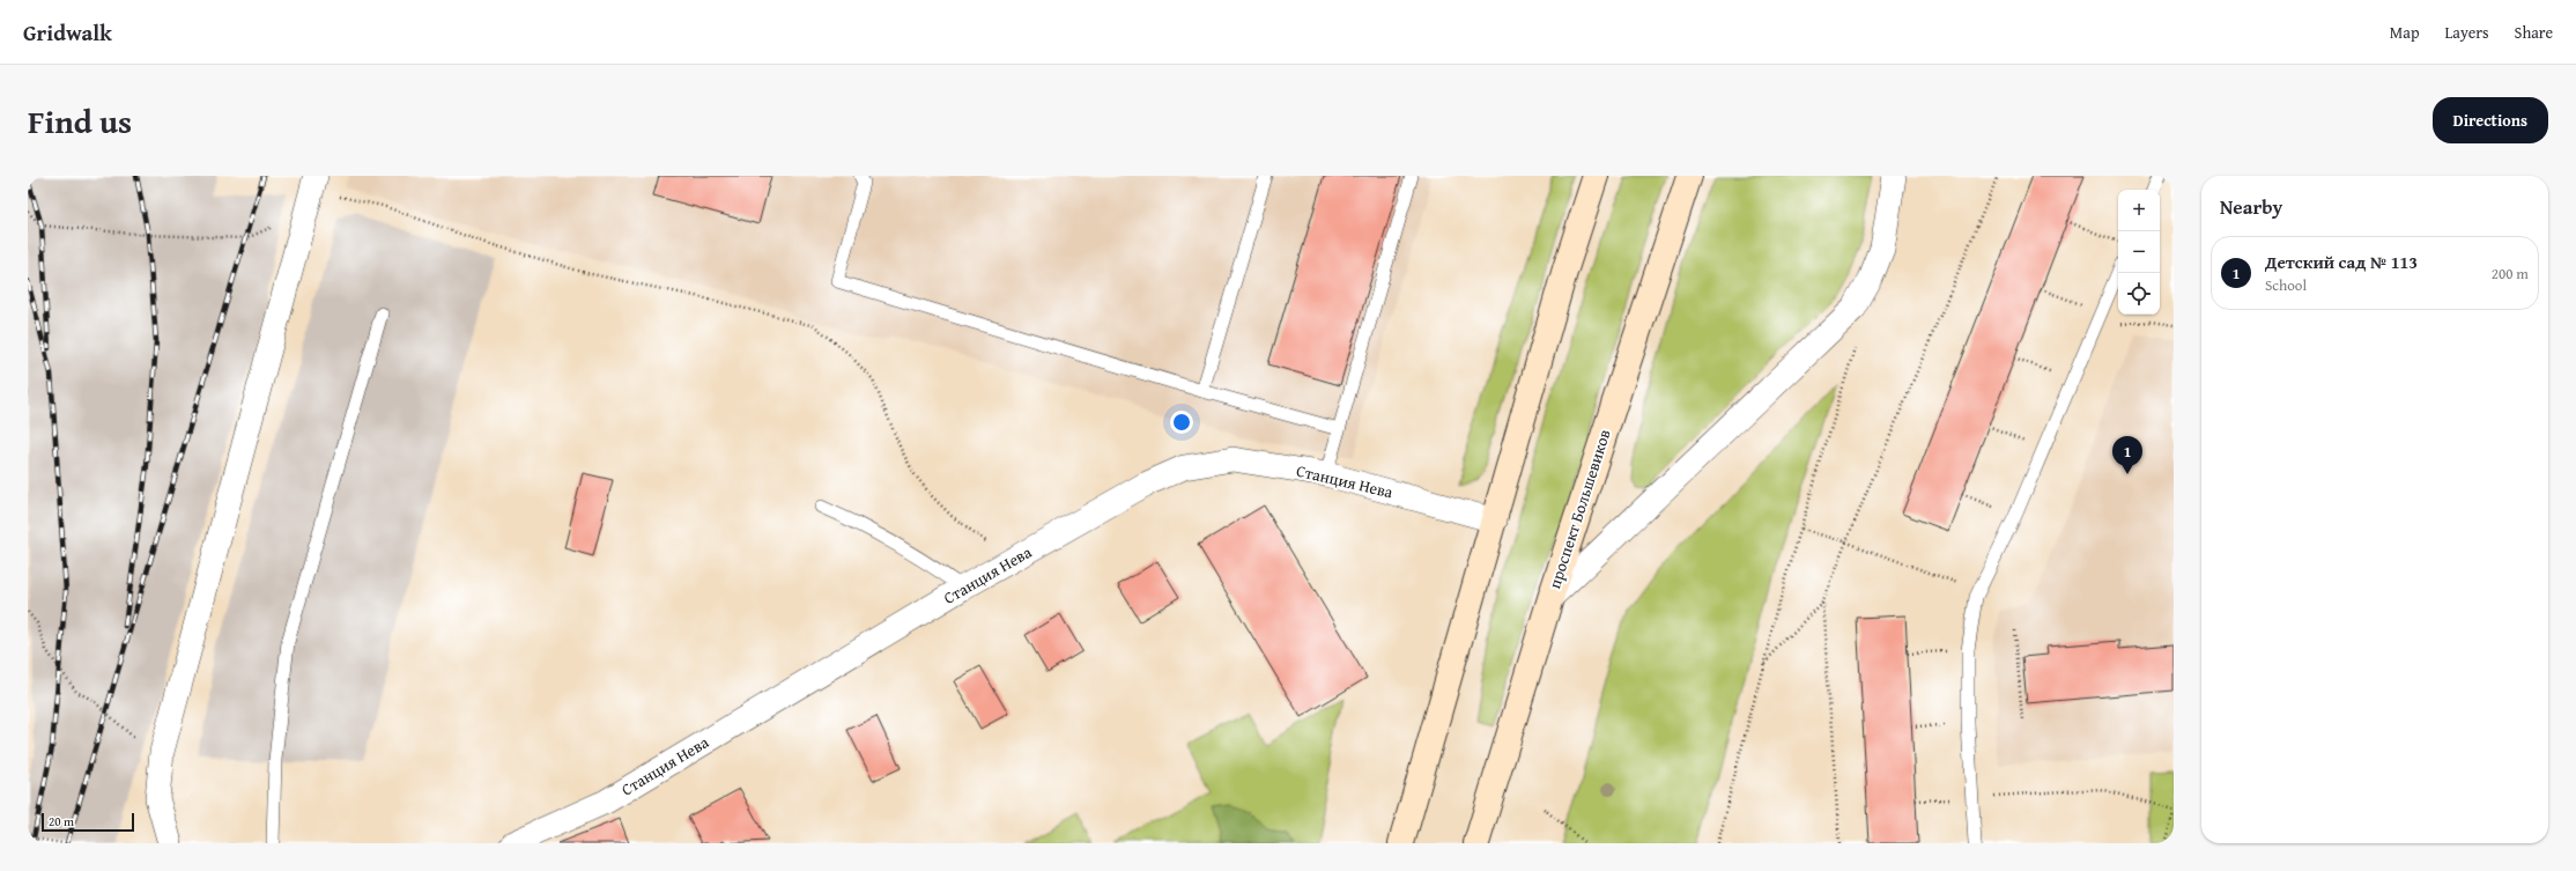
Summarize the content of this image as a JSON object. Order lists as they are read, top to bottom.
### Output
{
  "streets": {
    "main road": ["проспект Большевиков"],
    "street": ["Станция Нева"]
  },
  "scale_bar": "20 m",
  "page": {
    "header": "Gridwalk",
    "nav": ["Map", "Layers", "Share"],
    "title": "Find us",
    "buttons": "Directions",
    "heading": "Nearby",
    "map_buttons": ["+", "−"],
    "list": [
      {
        "mark": "1",
        "name": "Детский сад № 113",
        "note": "School",
        "value": "200 m"
      }
    ],
    "pins": "1",
    "scale": "20 m"
  }
}
